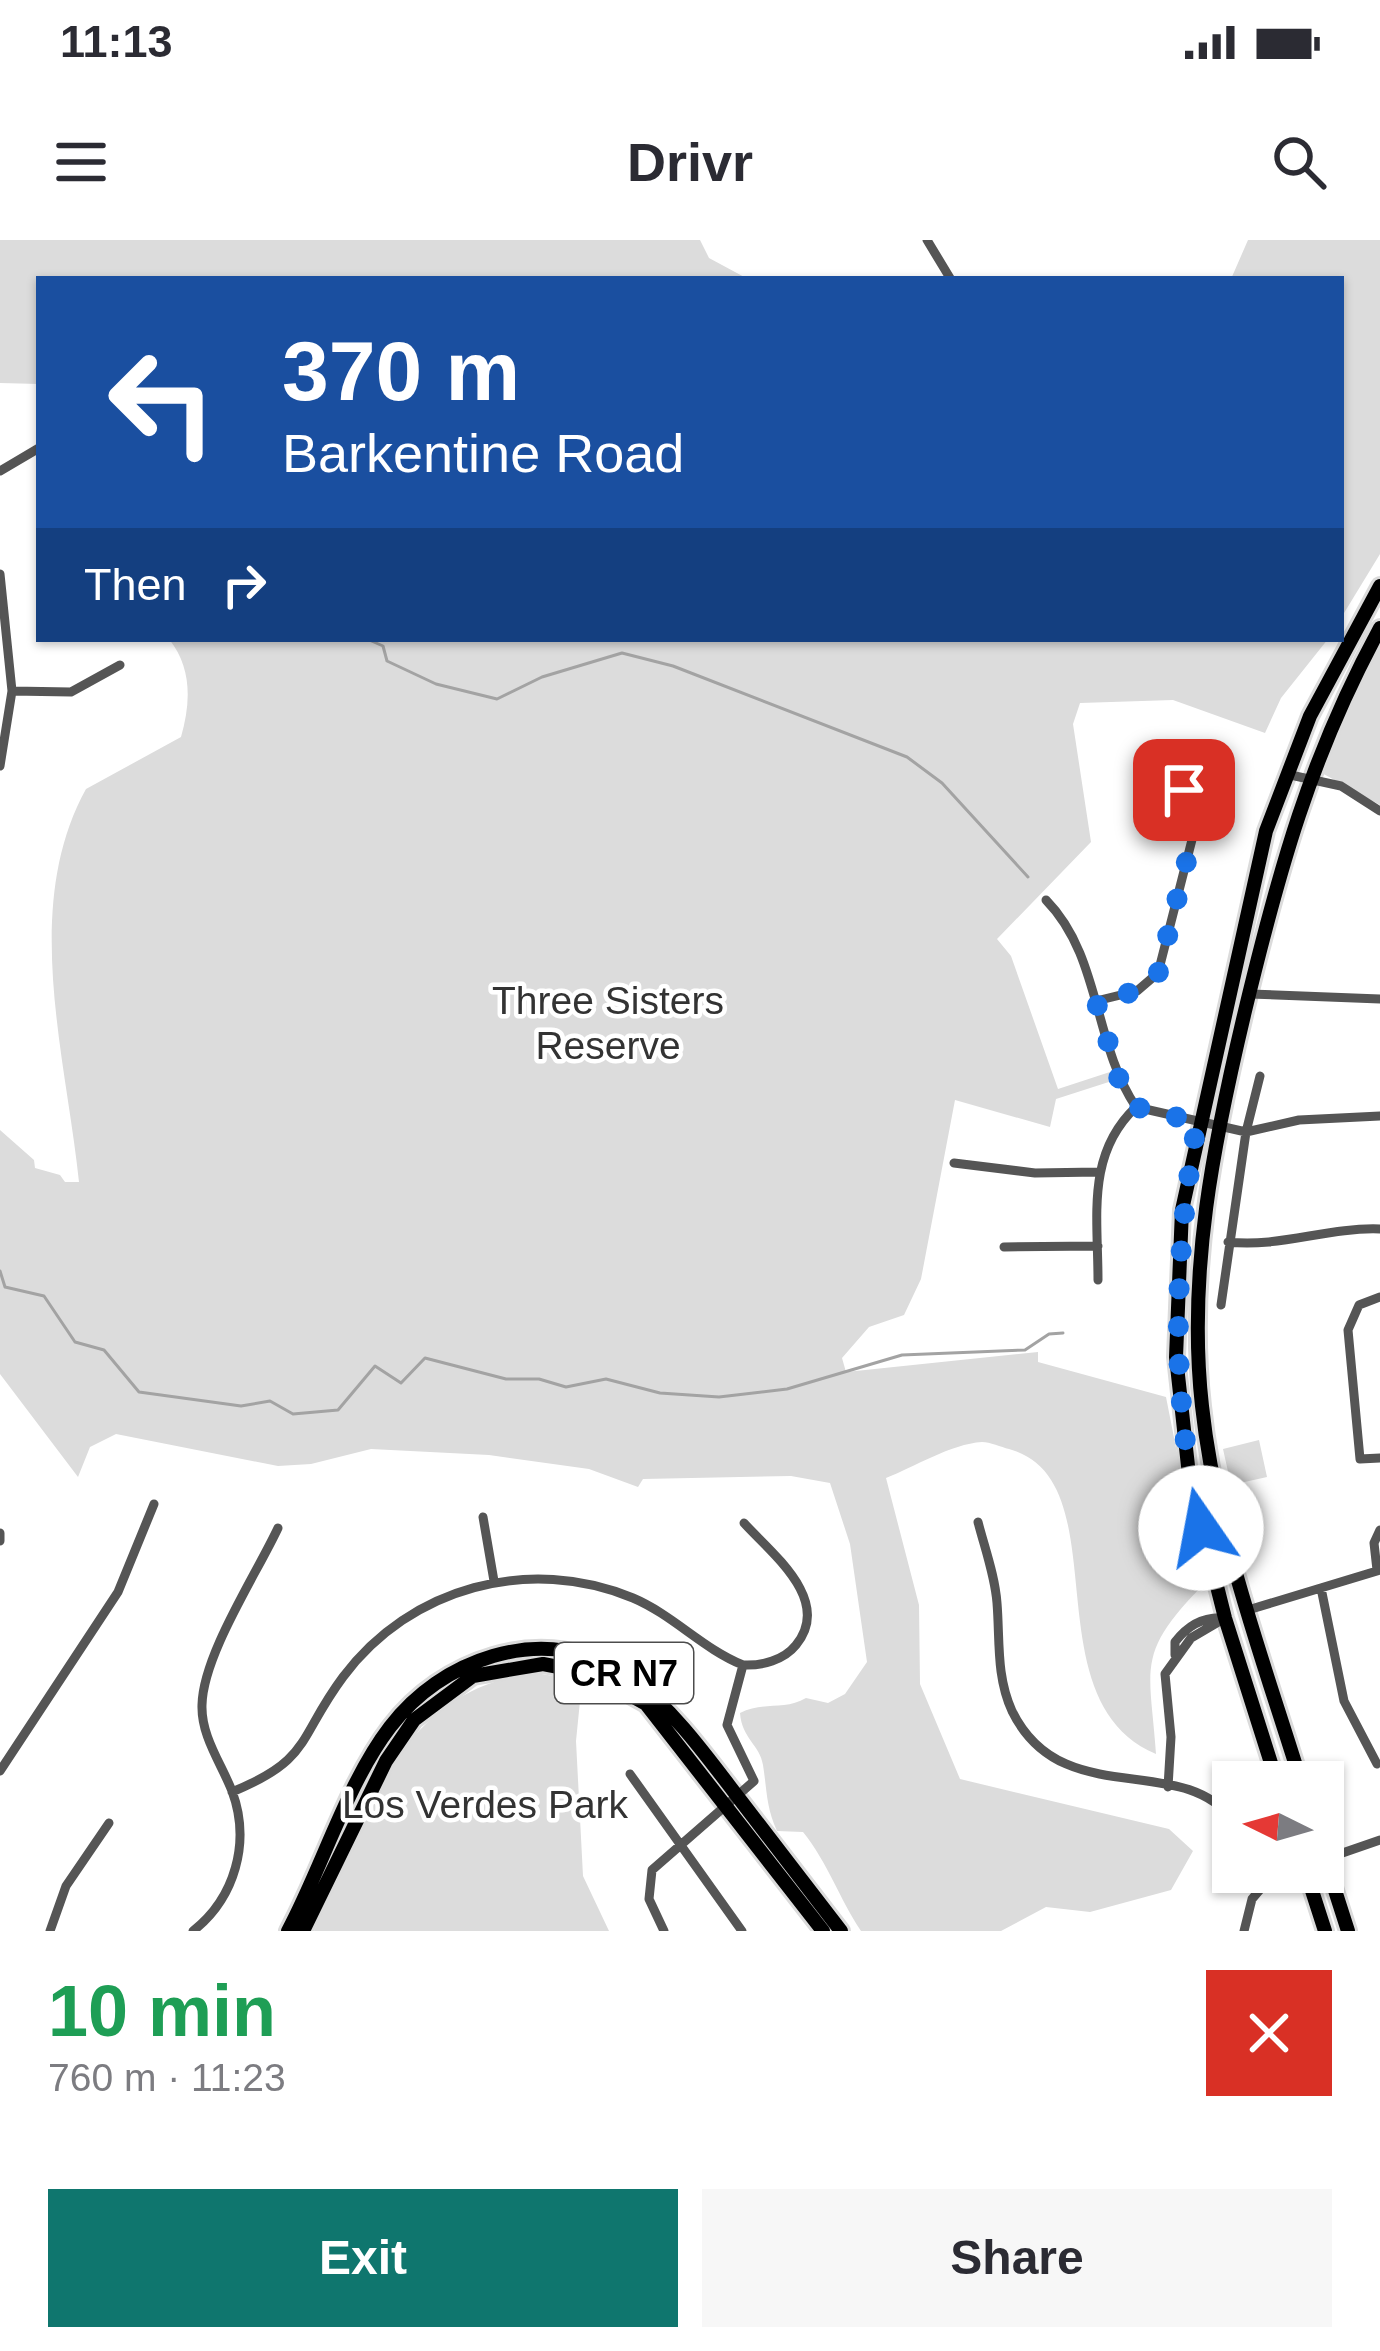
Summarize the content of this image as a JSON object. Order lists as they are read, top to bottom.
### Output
{
  "streets": {
    "main road": ["CR N7"]
  },
  "parks": ["Three Sisters Reserve", "Los Verdes Park"],
  "north": "left",
  "page": {
    "status": "11:13",
    "header": "Drivr",
    "turn": ["370 m", "Barkentine Road"],
    "then": "Then",
    "heading": ["10 min", "760 m · 11:23"],
    "buttons": ["Exit", "Share"]
  }
}
